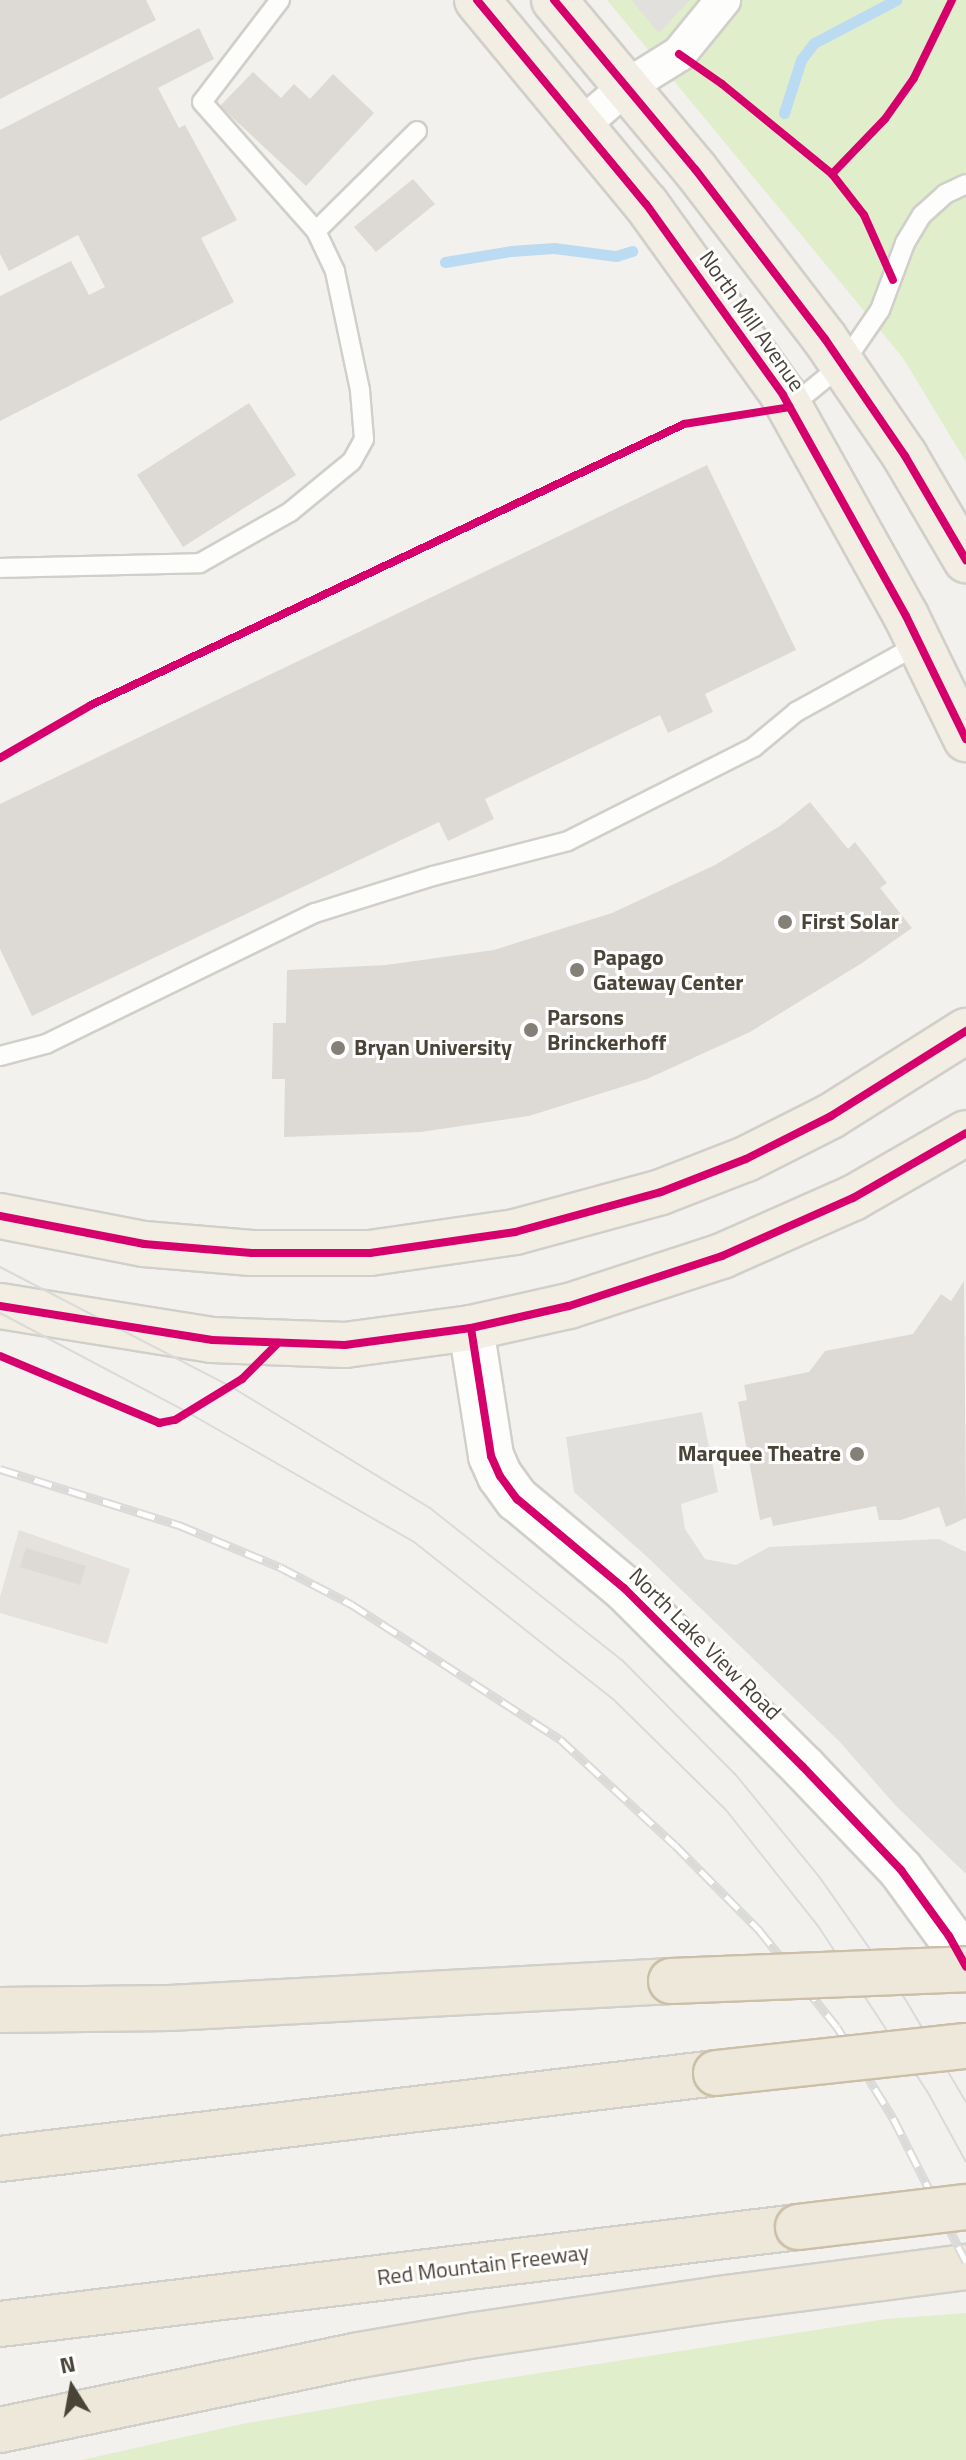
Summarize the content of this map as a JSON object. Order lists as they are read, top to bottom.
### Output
{
  "streets": {
    "highway": ["Red Mountain Freeway"],
    "main road": ["North Mill Avenue"],
    "street": ["North Lake View Road"]
  },
  "places": [
    "First Solar",
    "Papago Gateway Center",
    "Parsons Brinckerhoff",
    "Bryan University",
    "Marquee Theatre"
  ],
  "north": "top"
}
